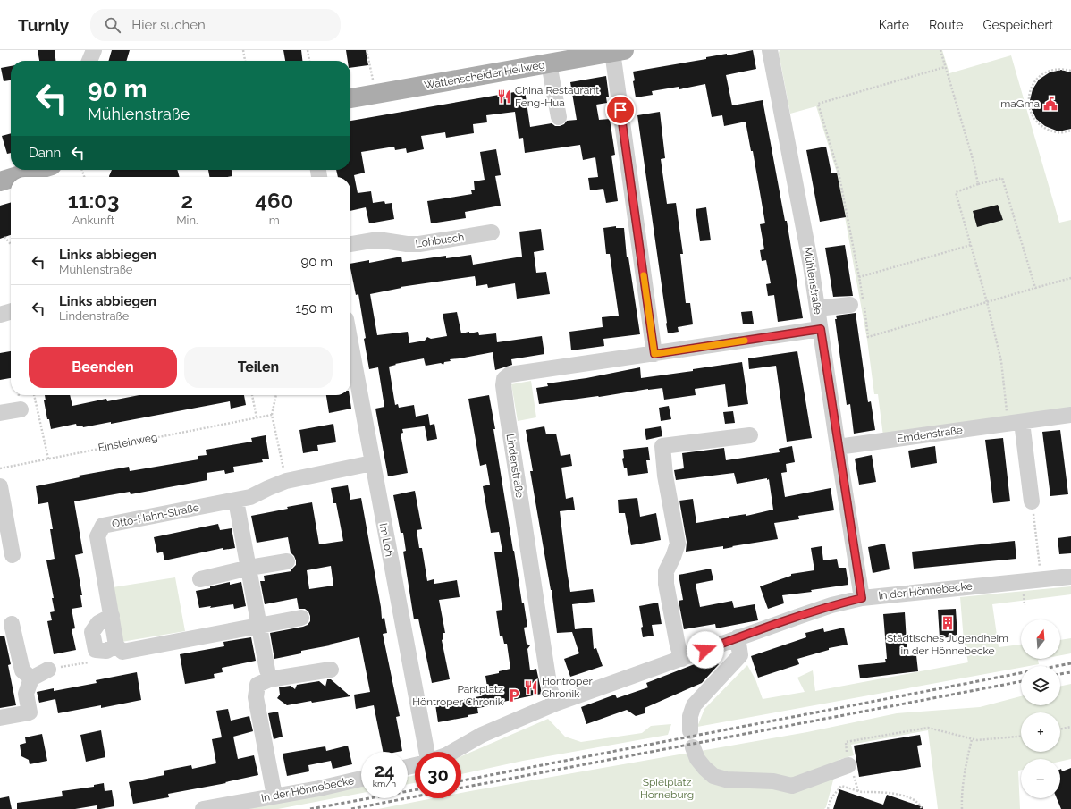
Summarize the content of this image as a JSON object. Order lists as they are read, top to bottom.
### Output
{
  "streets": {
    "main road": ["Wattenscheider Hellweg"],
    "street": [
      "Lohbusch",
      "Mühlenstraße",
      "Emdenstraße",
      "Lindenstraße",
      "Otto-Hahn-Straße",
      "Im Loh",
      "In der Hönnebecke"
    ],
    "path": ["Einsteinweg"]
  },
  "crossings": [
    ["Mühlenstraße", "Emdenstraße"],
    ["Mühlenstraße", "Lindenstraße"],
    ["Mühlenstraße", "In der Hönnebecke"],
    ["Lindenstraße", "In der Hönnebecke"],
    ["Otto-Hahn-Straße", "Im Loh"]
  ],
  "parks": ["Spielplatz Horneburg"],
  "places": {
    "restaurant": ["China Restaurant Feng-Hua", "Höntroper Chronik"],
    "public building": ["maGma"],
    "building": ["Städtisches Jugendheim in der Hönnebecke"],
    "parking": ["Parkplatz Höntroper Chronik"]
  },
  "north": "top",
  "page": {
    "header": "Turnly",
    "search": "Hier suchen",
    "nav": ["Karte", "Route", "Gespeichert"],
    "turn": ["90 m", "Mühlenstraße"],
    "then": "Dann",
    "eta": [
      "11:03",
      "Ankunft",
      "2",
      "Min.",
      "460",
      "m"
    ],
    "list": [
      {
        "name": "Links abbiegen",
        "note": "Mühlenstraße",
        "value": "90 m"
      },
      {
        "name": "Links abbiegen",
        "note": "Lindenstraße",
        "value": "150 m"
      }
    ],
    "buttons": ["Beenden", "Teilen"],
    "map_buttons": ["+", "−"],
    "speed": "24 km/h",
    "limit": "30"
  }
}
